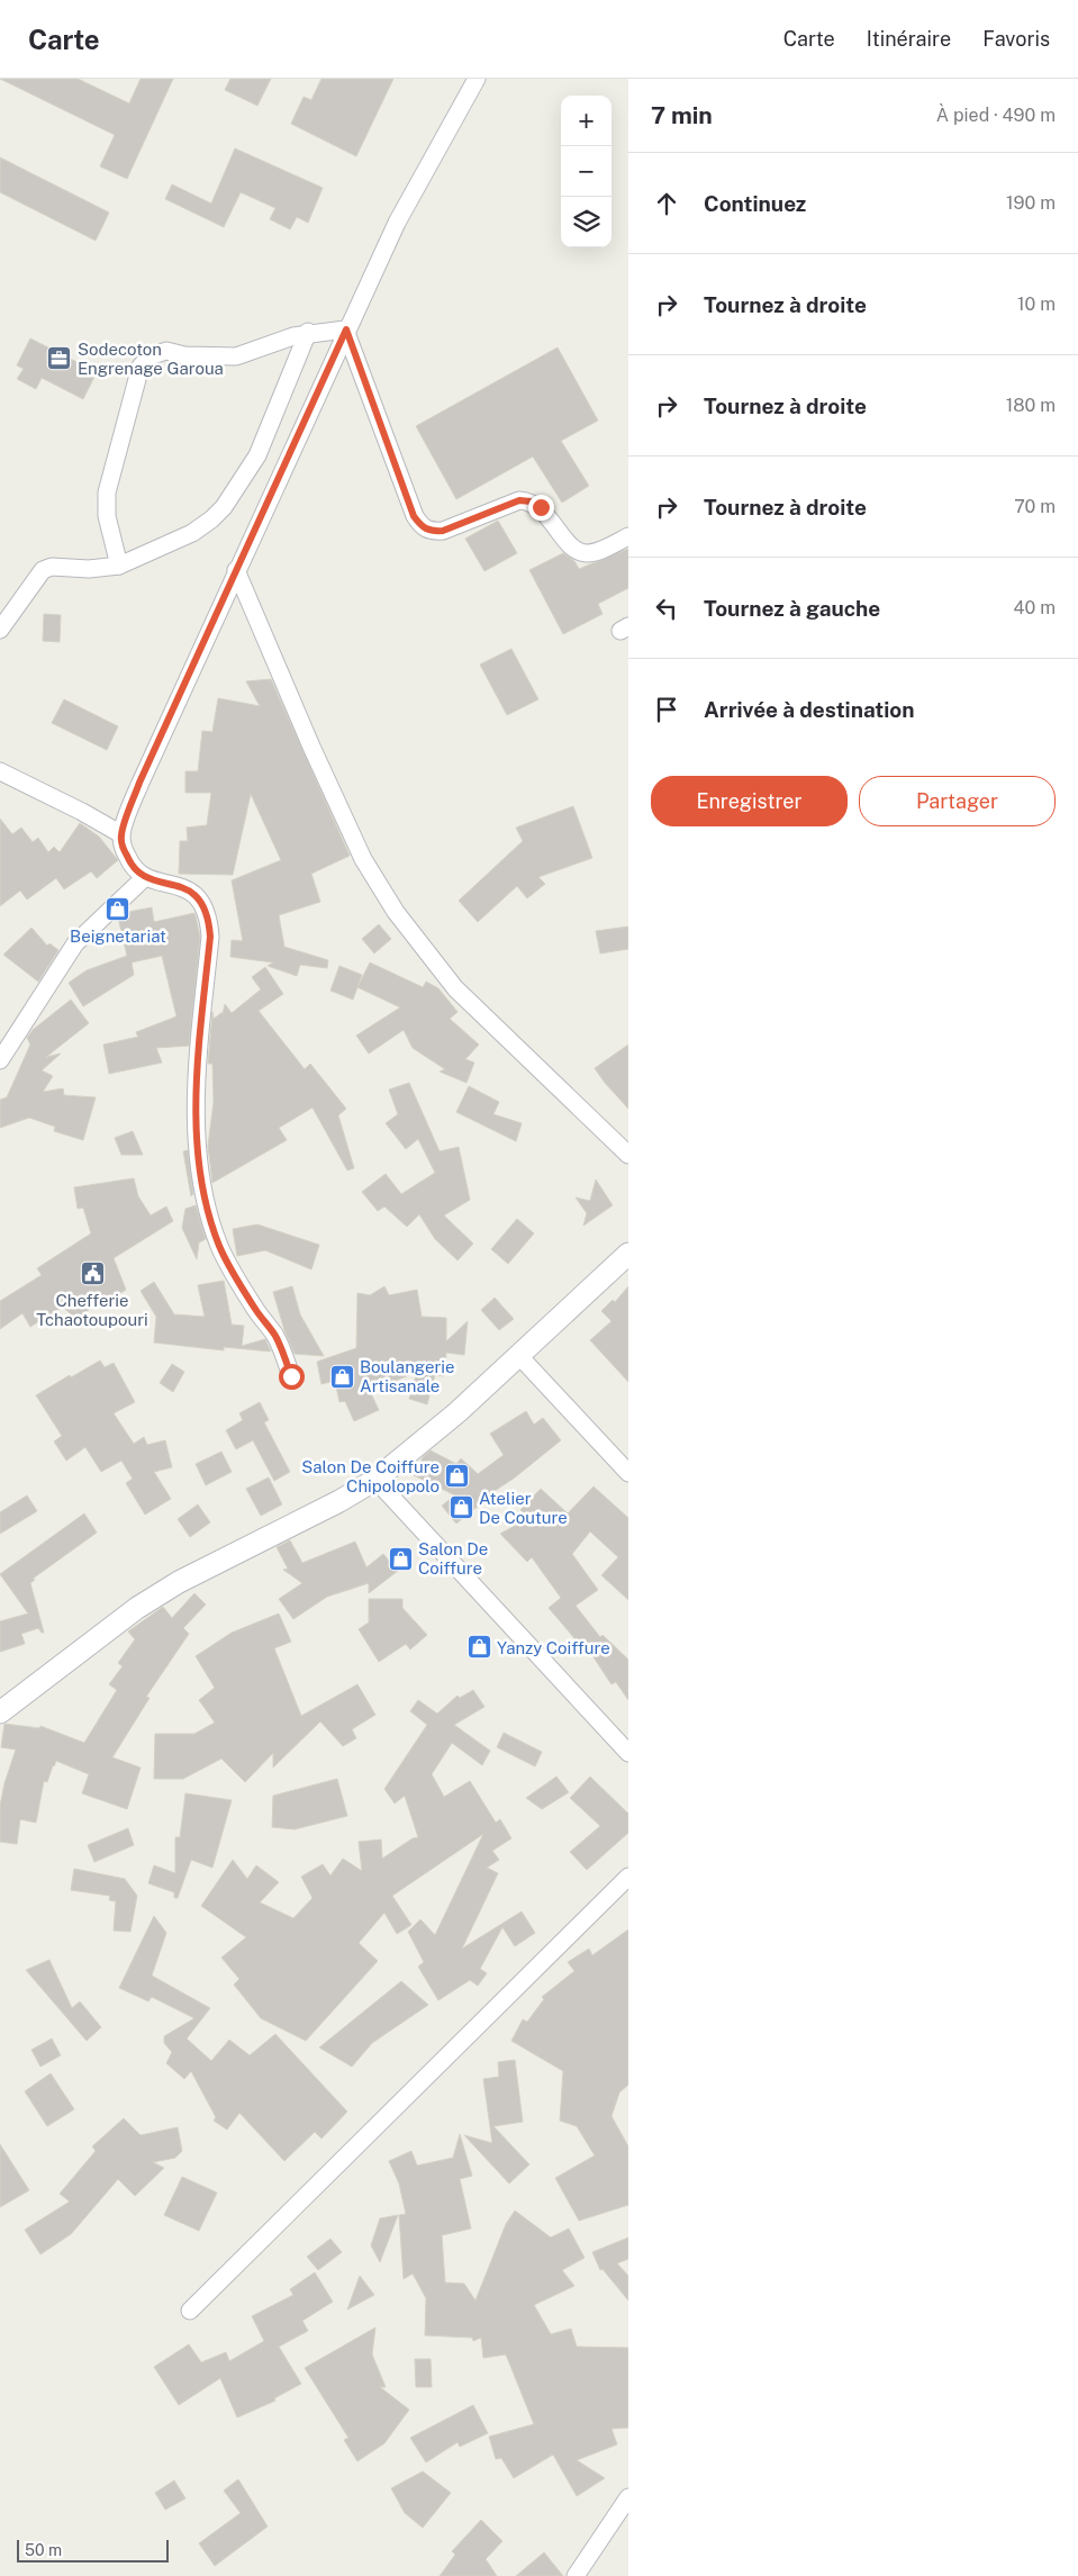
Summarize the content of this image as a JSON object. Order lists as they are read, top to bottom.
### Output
{
  "places": {
    "office": ["Sodecoton Engrenage Garoua"],
    "shop": [
      "Beignetariat",
      "Boulangerie Artisanale",
      "Salon De Coiffure Chipolopolo",
      "Atelier De Couture",
      "Salon De Coiffure",
      "Yanzy Coiffure"
    ],
    "public building": ["Chefferie Tchaotoupouri"]
  },
  "scale_bar": "50 m",
  "page": {
    "header": "Carte",
    "nav": ["Carte", "Itinéraire", "Favoris"],
    "heading": ["7 min", "À pied · 490 m"],
    "map_buttons": ["+", "−"],
    "list": [
      ["Continuez", "190 m"],
      ["Tournez à droite", "10 m"],
      ["Tournez à droite", "180 m"],
      ["Tournez à droite", "70 m"],
      ["Tournez à gauche", "40 m"],
      "Arrivée à destination"
    ],
    "buttons": ["Enregistrer", "Partager"],
    "scale": "50 m"
  }
}
